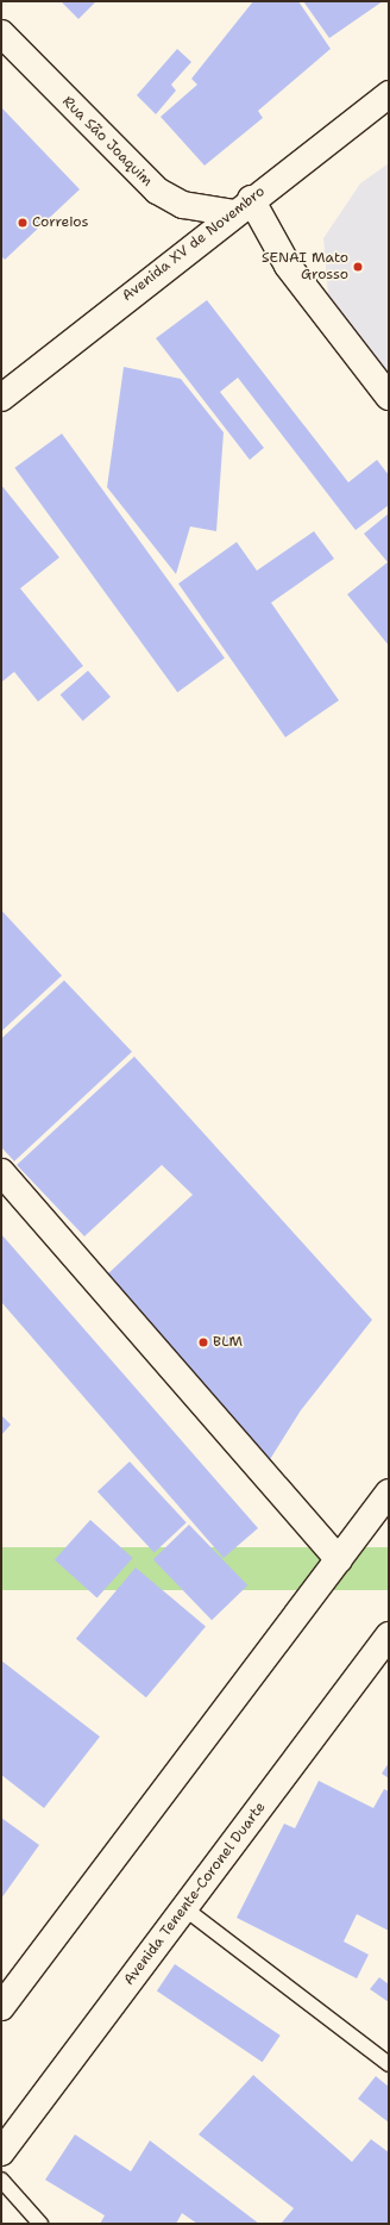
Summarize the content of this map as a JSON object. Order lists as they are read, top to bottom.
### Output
{
  "streets": {
    "main road": ["Rua São Joaquim", "Avenida XV de Novembro", "Avenida Tenente-Coronel Duarte"]
  },
  "crossings": [
    ["Rua São Joaquim", "Avenida XV de Novembro"]
  ],
  "places": ["Correios", "SENAI Mato Grosso", "BLM"]
}
